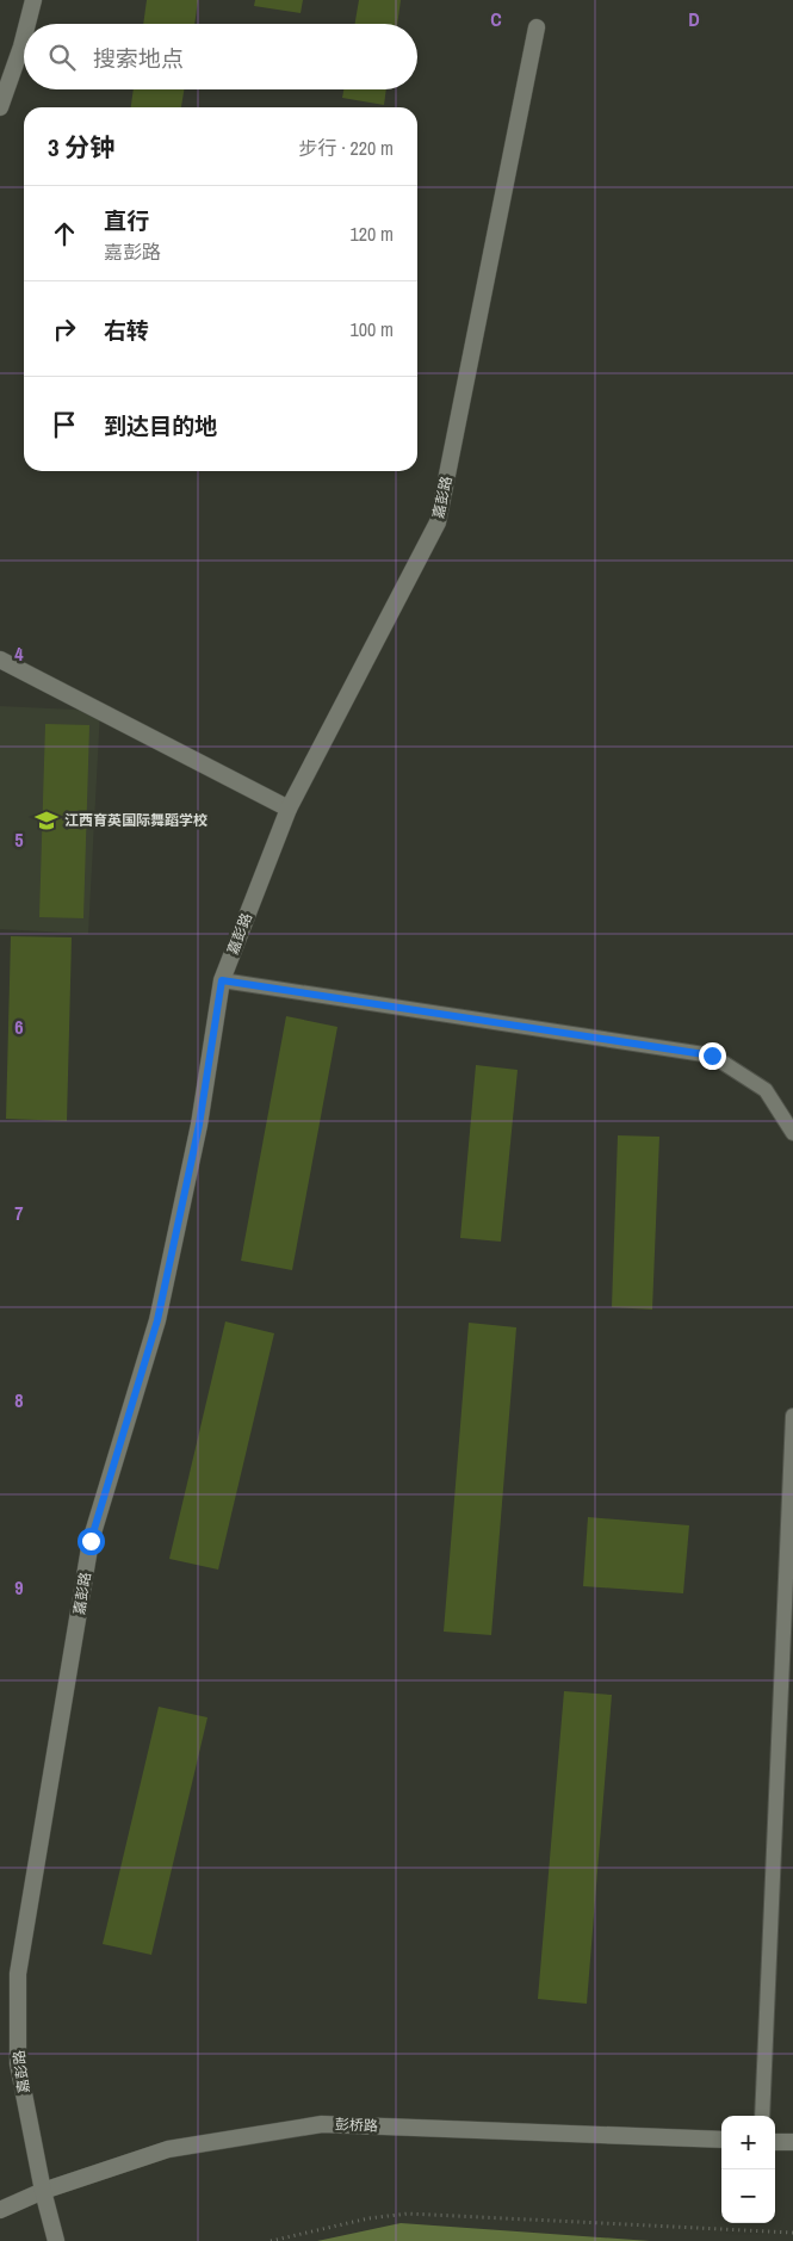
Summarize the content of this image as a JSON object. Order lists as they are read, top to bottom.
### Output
{
  "streets": {
    "street": ["嘉彭路", "彭桥路"]
  },
  "crossings": [
    ["嘉彭路", "彭桥路"]
  ],
  "places": {
    "school or university": ["江西育英国际舞蹈学校"]
  },
  "page": {
    "search": "搜索地点",
    "heading": ["3 分钟", "步行 · 220 m"],
    "list": [
      ["直行", "嘉彭路", "120 m"],
      ["右转", "100 m"],
      "到达目的地"
    ],
    "map_buttons": ["+", "−"]
  },
  "grid": {
    "columns": ["C", "D"],
    "rows": [
      "4",
      "5",
      "6",
      "7",
      "8",
      "9"
    ]
  }
}
